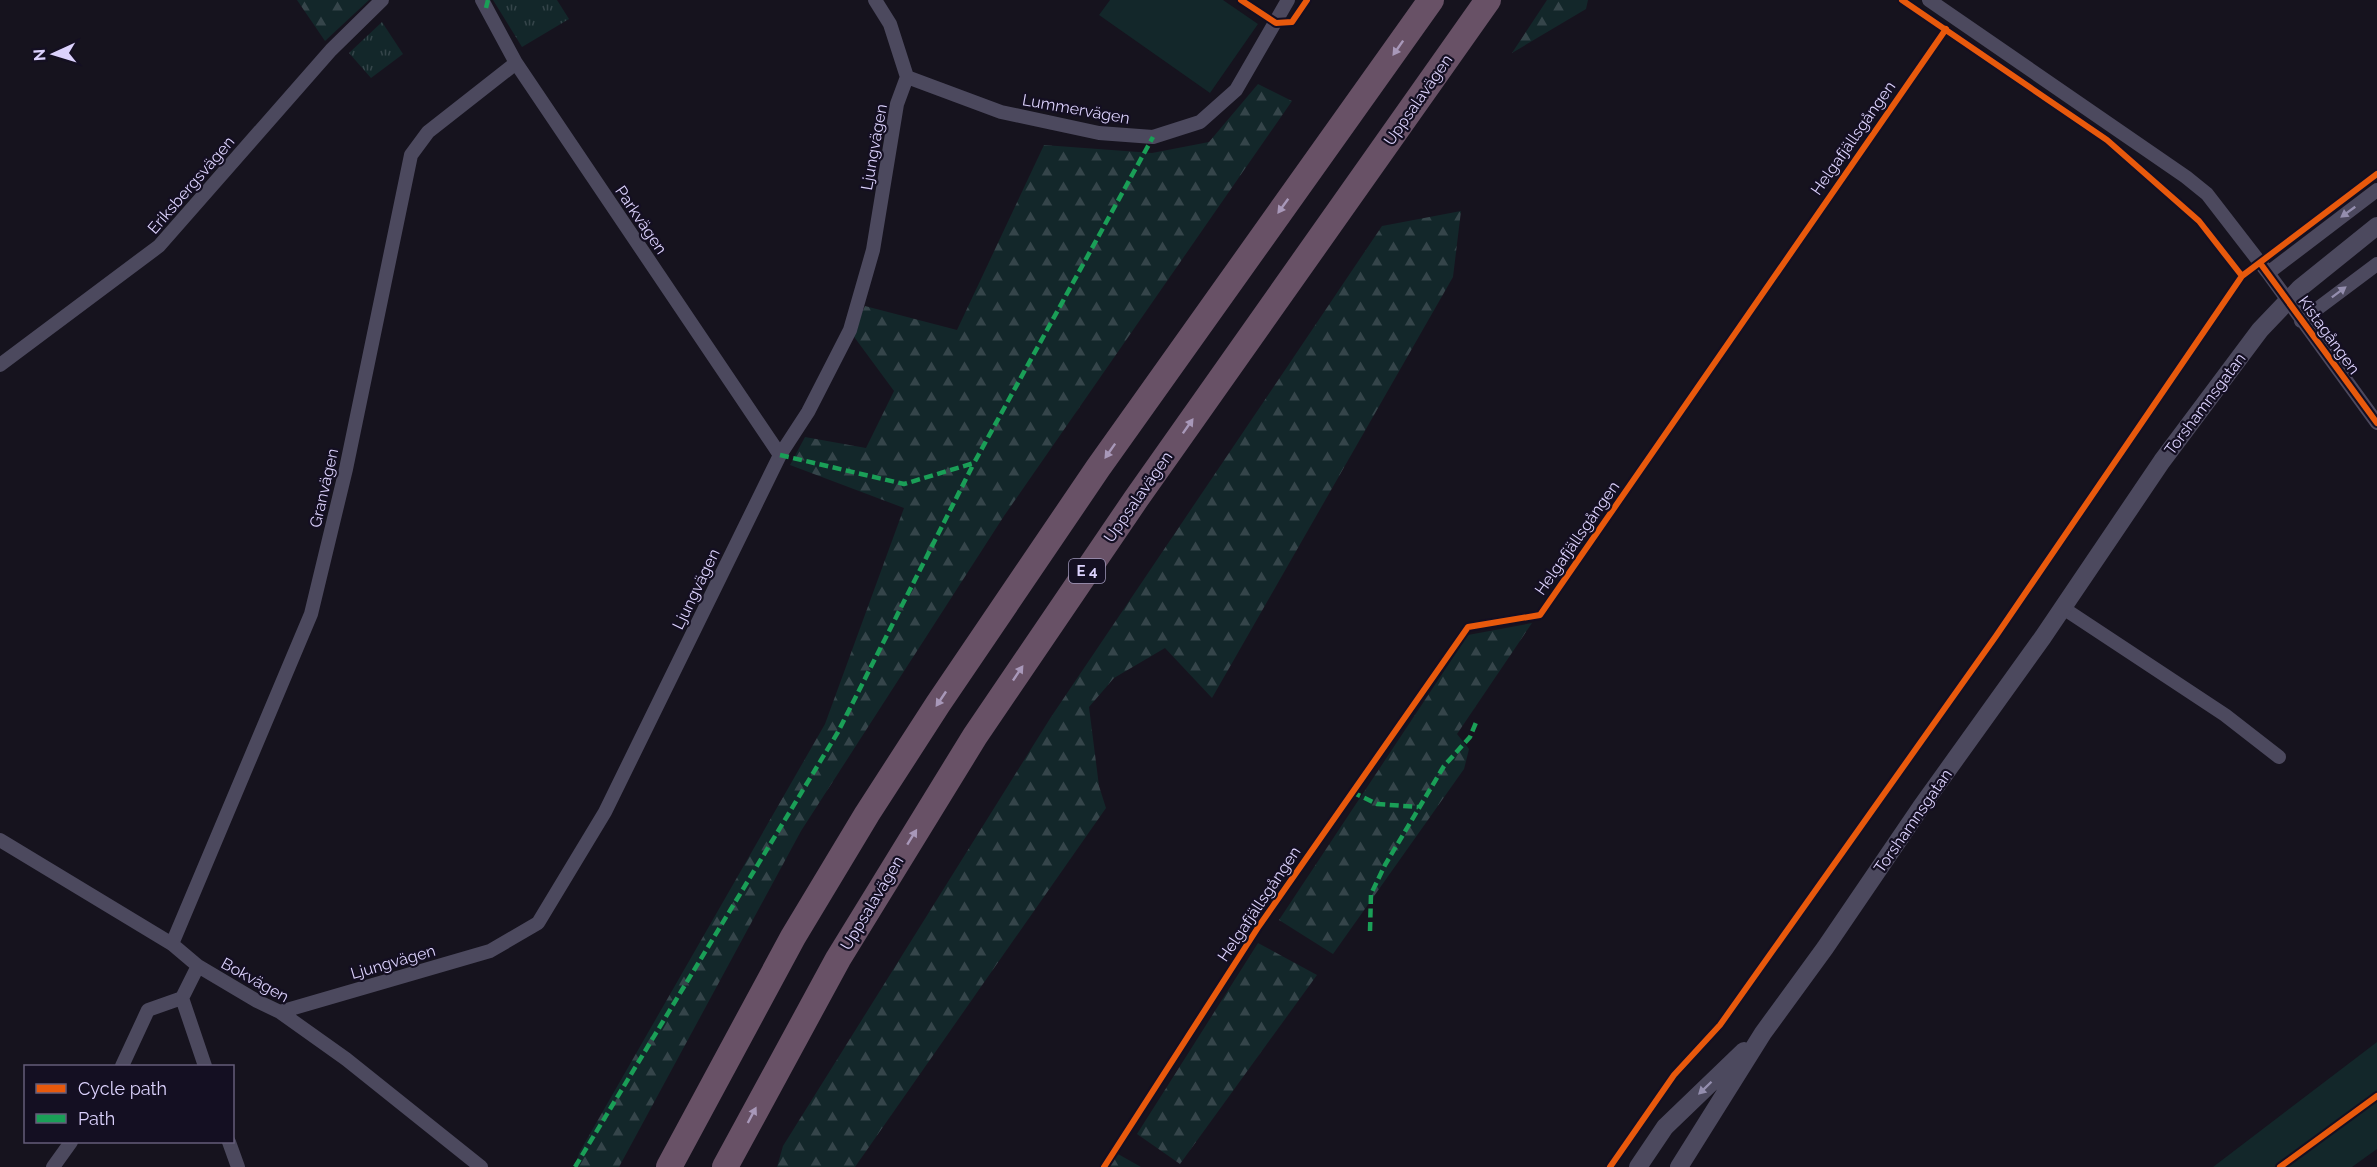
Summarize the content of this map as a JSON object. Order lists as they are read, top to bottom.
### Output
{
  "streets": {
    "highway": ["Uppsalavägen", "E 4"],
    "street": [
      "Lummervägen",
      "Ljungvägen",
      "Eriksbergsvägen",
      "Parkvägen",
      "Kistagången",
      "Torshamnsgatan",
      "Granvägen",
      "Bokvägen"
    ],
    "cycle path": ["Helgafjällsgången"]
  },
  "crossings": [
    ["Lummervägen", "Ljungvägen"],
    ["Ljungvägen", "Parkvägen"],
    ["Ljungvägen", "Bokvägen"],
    ["Parkvägen", "Granvägen"],
    ["Granvägen", "Bokvägen"]
  ],
  "legend": ["Cycle path", "Path"],
  "north": "left"
}
